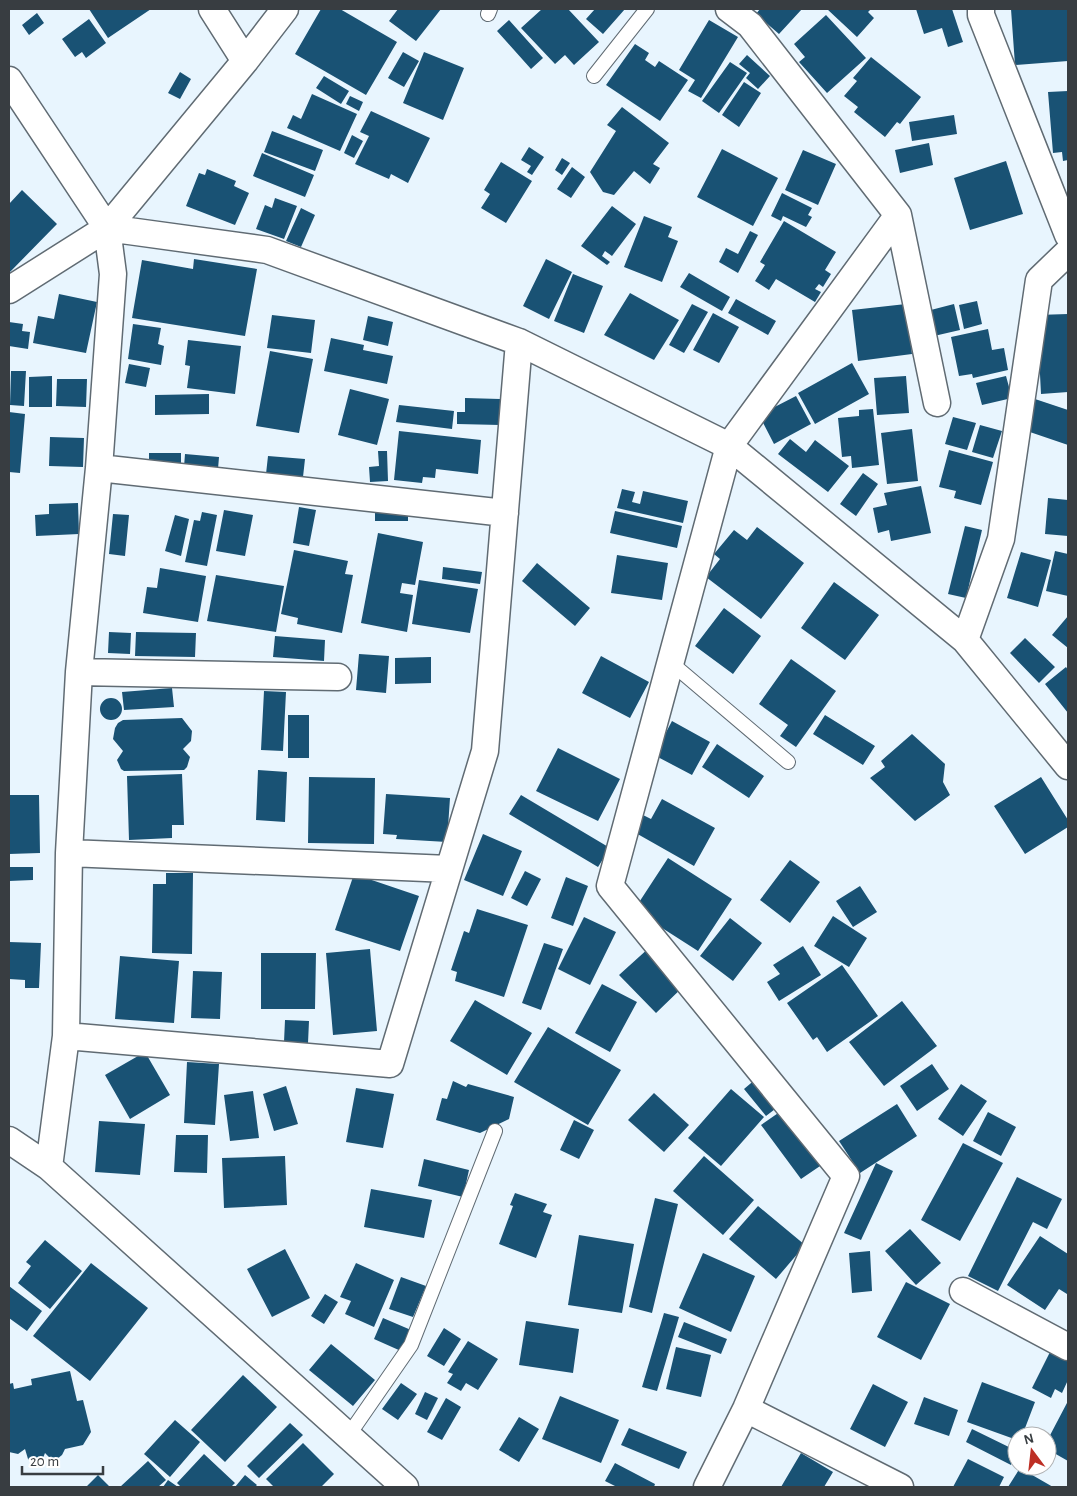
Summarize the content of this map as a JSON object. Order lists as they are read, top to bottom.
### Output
{
  "scale_bar": "20 m",
  "north": "top"
}
